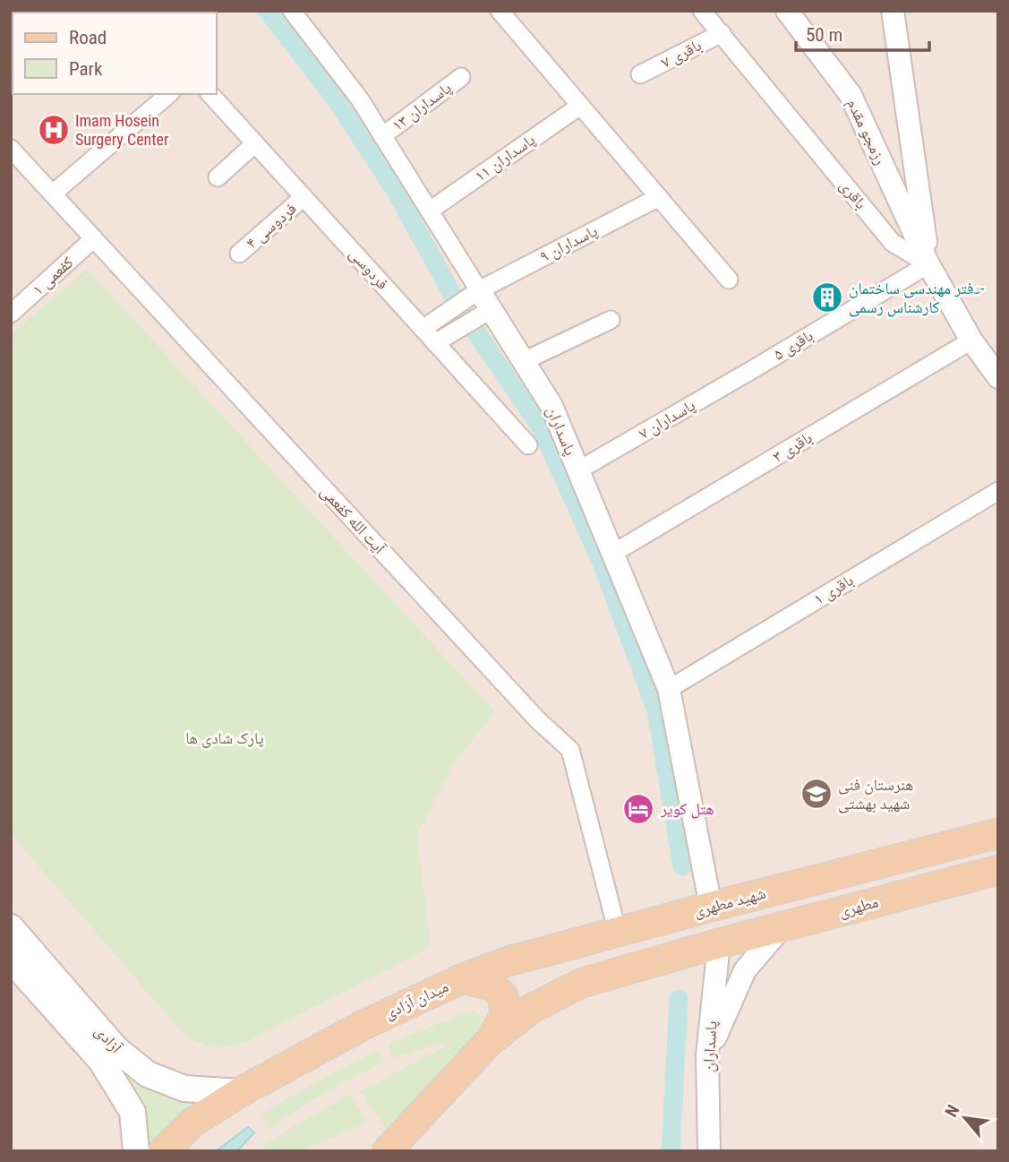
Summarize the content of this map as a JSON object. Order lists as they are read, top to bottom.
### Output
{
  "streets": {
    "main road": [
      "شهید مطهری",
      "مطهری",
      "میدان آزادی",
      "آزادی"
    ],
    "street": [
      "باقری ۷",
      "پاسداران ۱۳",
      "رزمجو مقدم",
      "پاسداران ۱۱",
      "باقری",
      "فردوسی ۴",
      "پاسداران ۹",
      "فردوسی",
      "کفعمی ۱",
      "باقری ۵",
      "پاسداران ۷",
      "پاسداران",
      "باقری ۳",
      "آیت الله کفعمی",
      "باقری ۱"
    ]
  },
  "crossings": [
    ["باقری ۷", "باقری"],
    ["پاسداران ۱۳", "پاسداران"],
    ["رزمجو مقدم", "باقری"],
    ["رزمجو مقدم", "باقری ۵"],
    ["پاسداران ۱۱", "پاسداران"],
    ["باقری", "باقری ۵"],
    ["باقری", "باقری ۳"],
    ["فردوسی ۴", "فردوسی"],
    ["پاسداران ۹", "فردوسی"],
    ["پاسداران ۹", "پاسداران"],
    ["کفعمی ۱", "آیت الله کفعمی"],
    ["باقری ۵", "پاسداران ۷"],
    ["پاسداران ۷", "پاسداران"],
    ["پاسداران", "باقری ۳"],
    ["پاسداران", "باقری ۱"],
    ["پاسداران", "شهید مطهری"],
    ["پاسداران", "مطهری"],
    ["آیت الله کفعمی", "شهید مطهری"],
    ["شهید مطهری", "میدان آزادی"],
    ["میدان آزادی", "آزادی"]
  ],
  "parks": ["پارک شادی ها"],
  "places": {
    "hospital": ["Imam Hosein Surgery Center"],
    "building": ["دفتر مهندسی ساختمان- کارشناس رسمی"],
    "school or university": ["هنرستان فنی شهید بهشتی"],
    "hotel": ["هتل کویر"]
  },
  "legend": ["Road", "Park"],
  "scale_bar": "50 m",
  "north": "top left"
}
